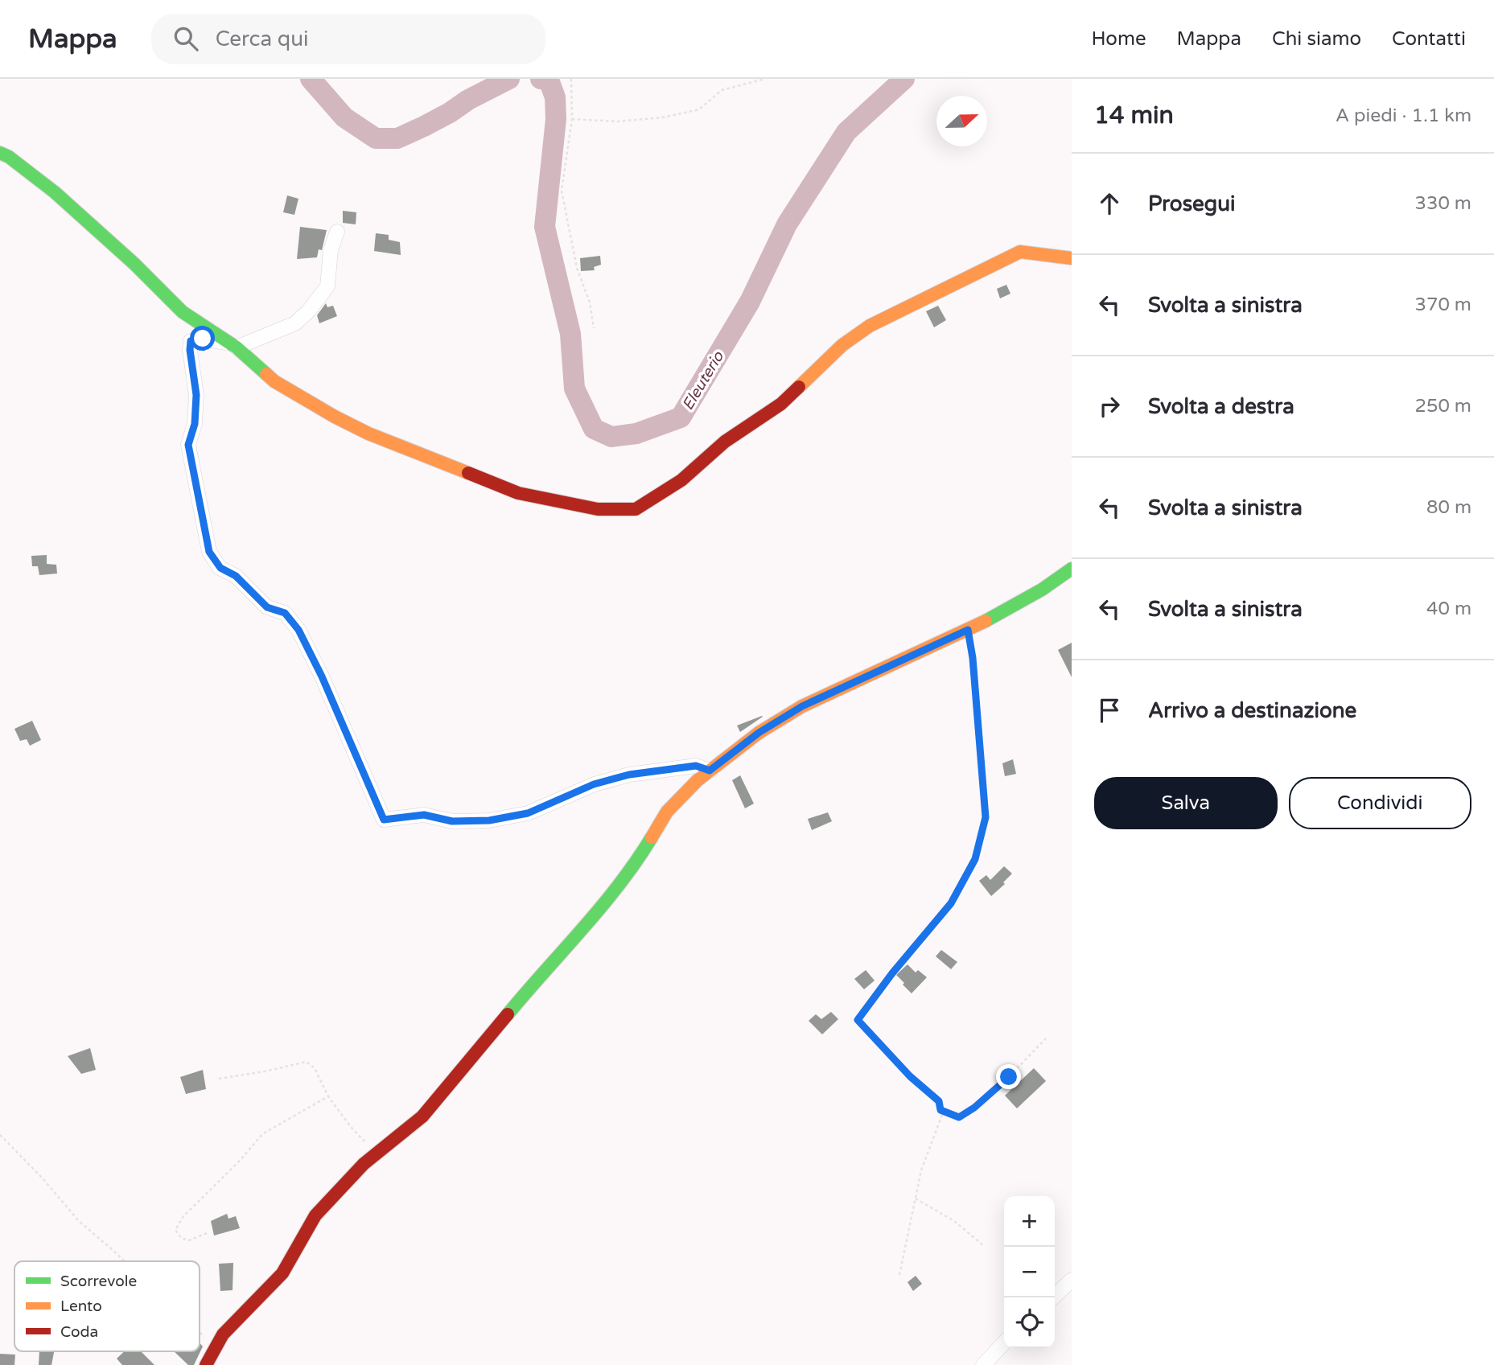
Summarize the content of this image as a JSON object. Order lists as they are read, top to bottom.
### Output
{
  "water": ["Eleuterio"],
  "legend": ["Scorrevole", "Lento", "Coda"],
  "north": "right",
  "page": {
    "header": "Mappa",
    "search": "Cerca qui",
    "nav": [
      "Home",
      "Mappa",
      "Chi siamo",
      "Contatti"
    ],
    "heading": ["14 min", "A piedi · 1.1 km"],
    "list": [
      ["Prosegui", "330 m"],
      ["Svolta a sinistra", "370 m"],
      ["Svolta a destra", "250 m"],
      ["Svolta a sinistra", "80 m"],
      ["Svolta a sinistra", "40 m"],
      "Arrivo a destinazione"
    ],
    "buttons": ["Salva", "Condividi"],
    "map_buttons": ["+", "−"]
  }
}
